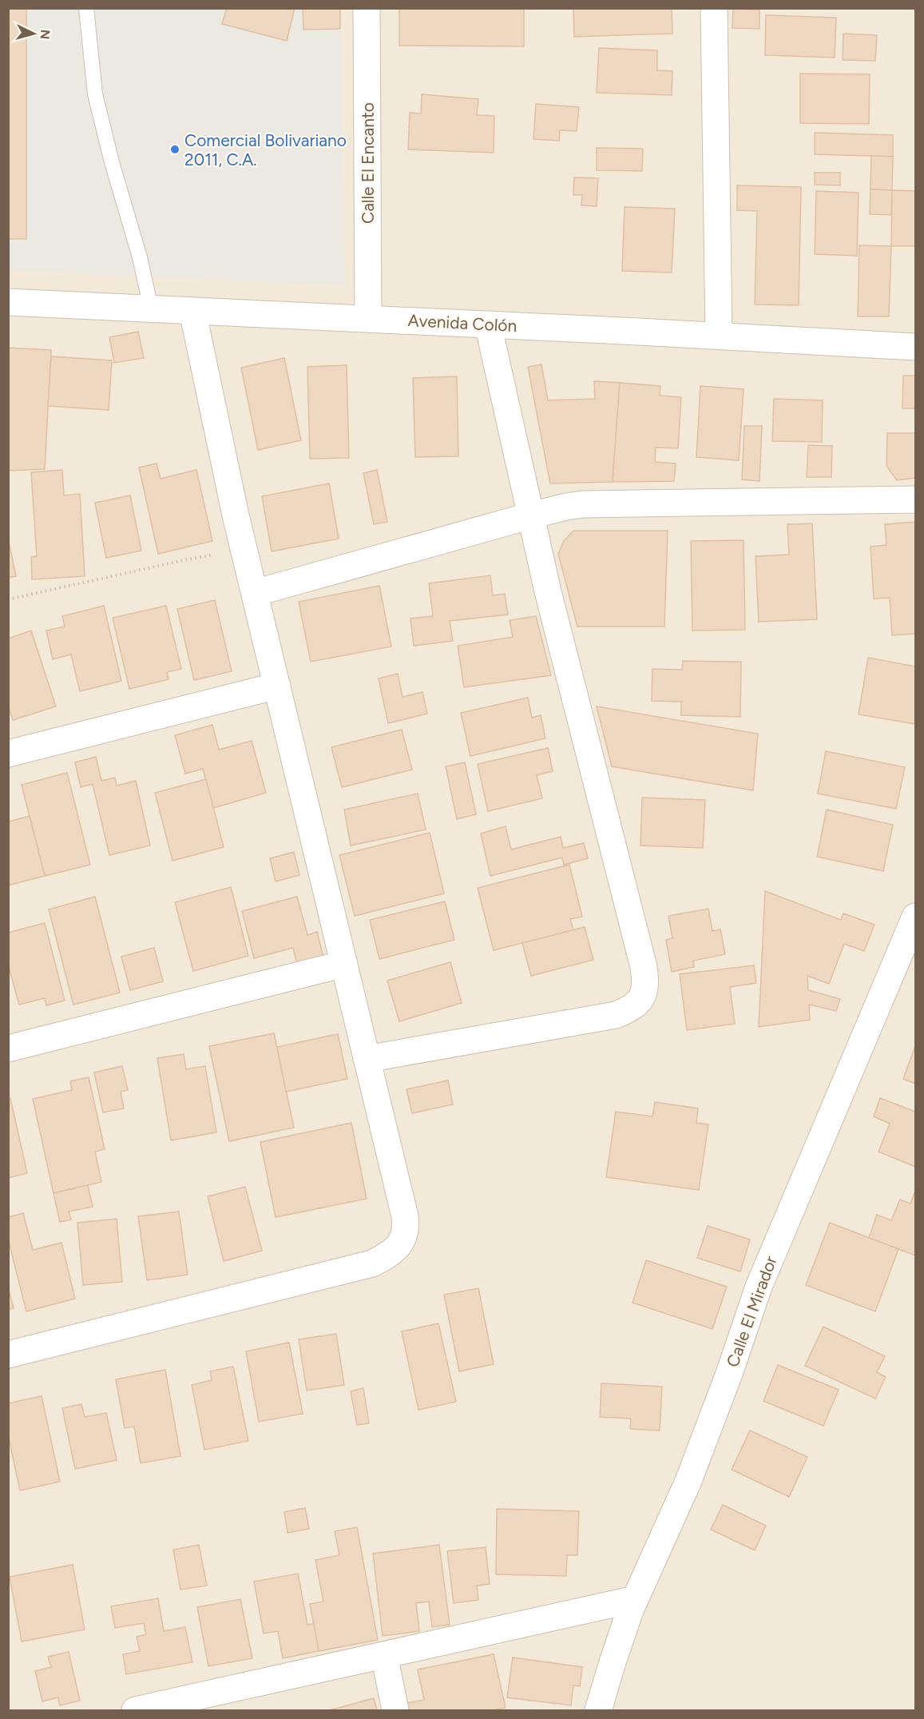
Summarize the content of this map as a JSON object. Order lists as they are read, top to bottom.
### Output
{
  "streets": {
    "street": ["Calle El Encanto", "Avenida Colón", "Calle El Mirador"]
  },
  "crossings": [
    ["Calle El Encanto", "Avenida Colón"]
  ],
  "places": ["Comercial Bolivariano 2011, C.A."],
  "north": "right"
}
